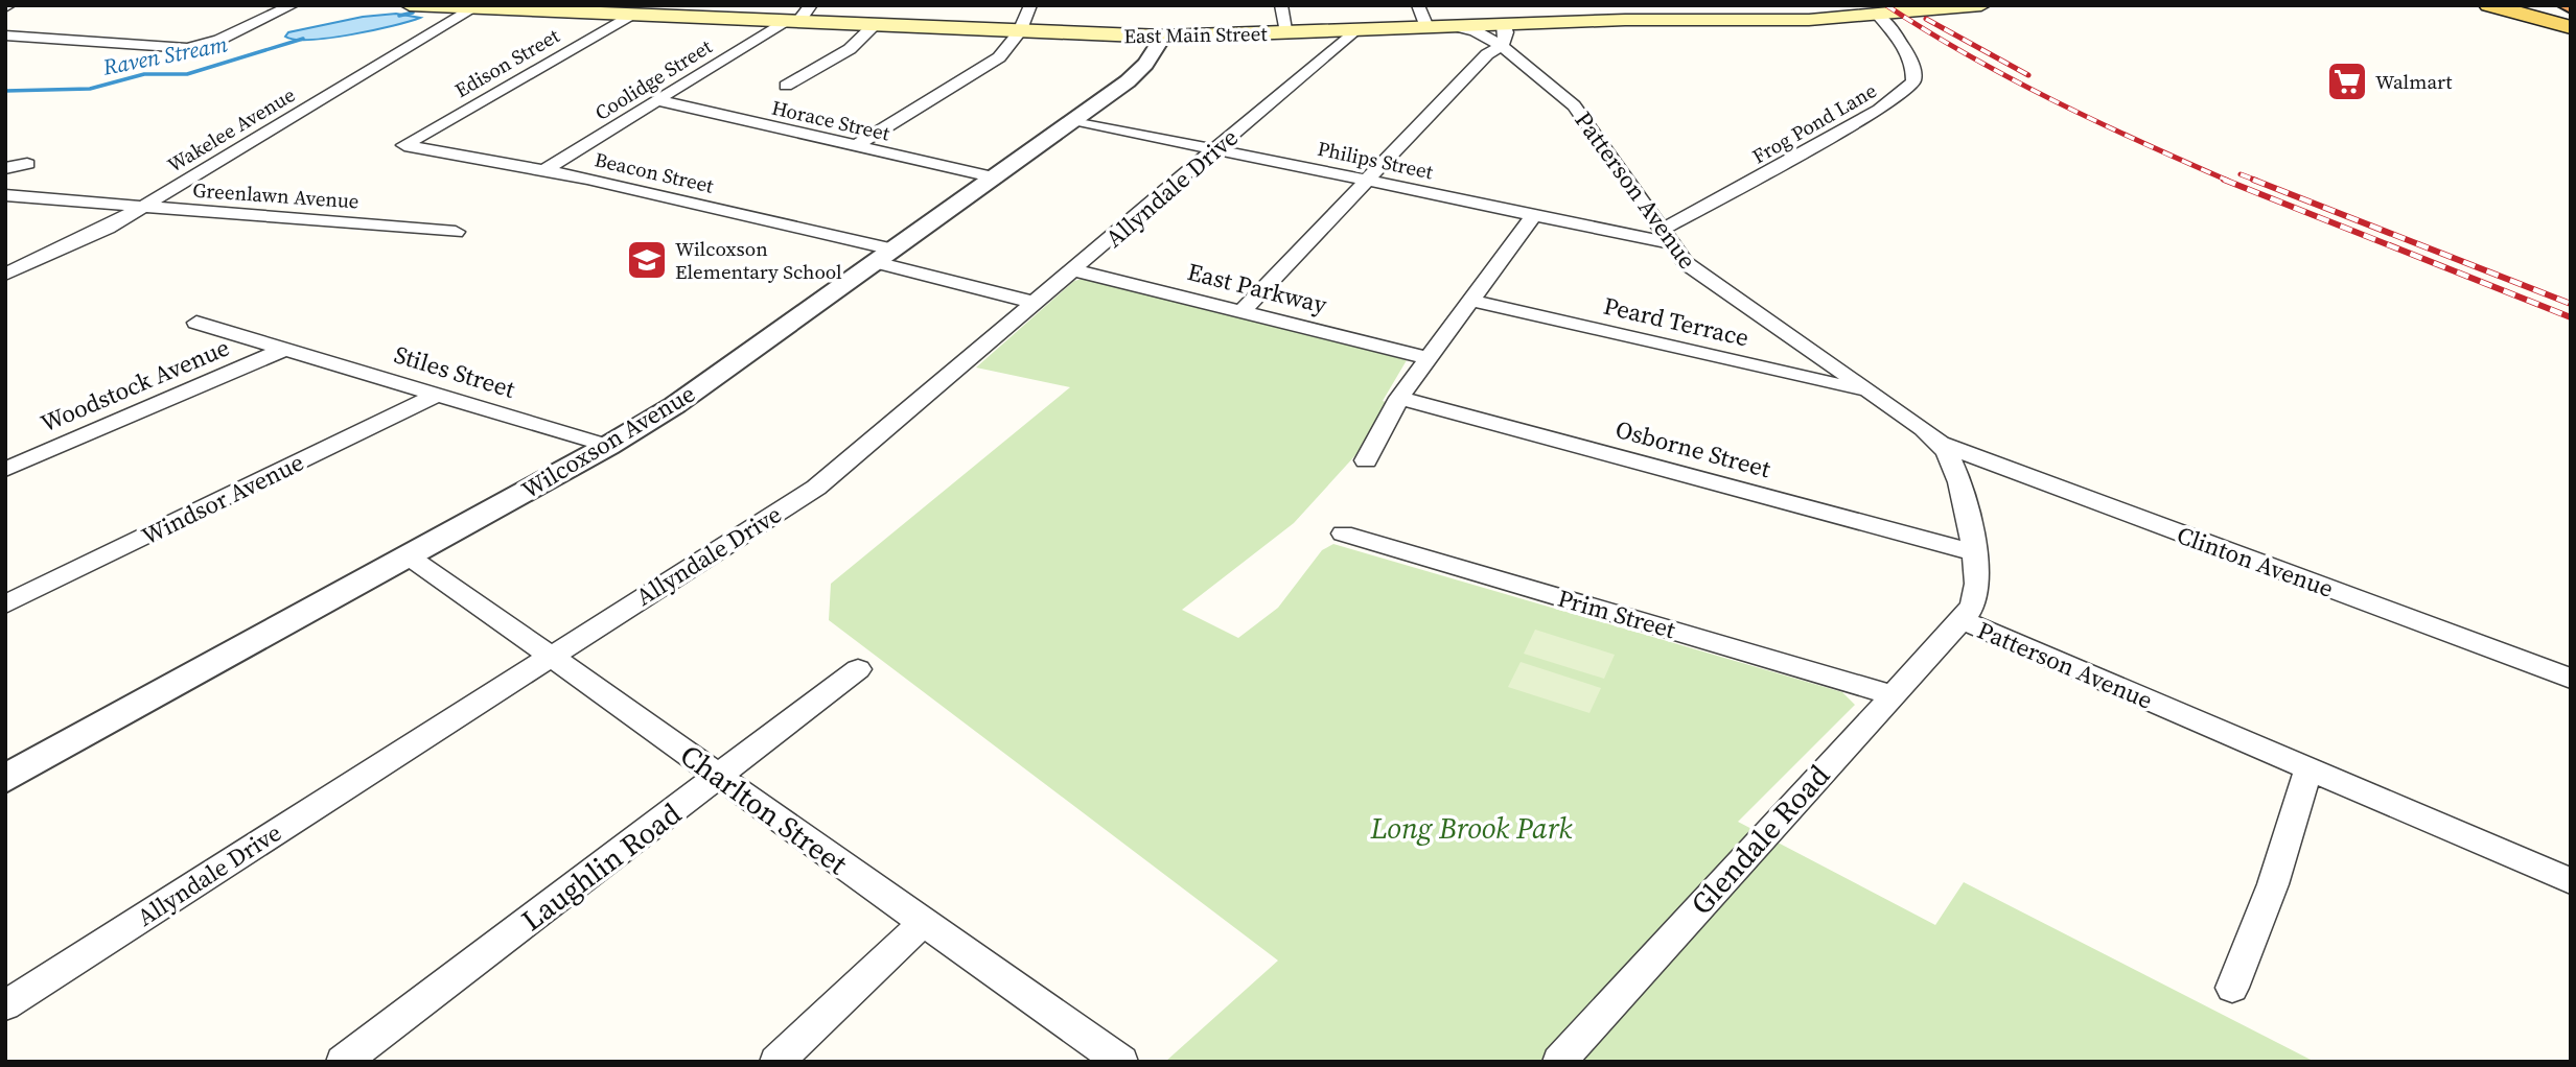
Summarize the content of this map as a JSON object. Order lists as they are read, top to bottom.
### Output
{
  "streets": {
    "main road": ["East Main Street"],
    "street": [
      "Edison Street",
      "Coolidge Street",
      "Horace Street",
      "Frog Pond Lane",
      "Wakelee Avenue",
      "Philips Street",
      "Beacon Street",
      "Allyndale Drive",
      "Patterson Avenue",
      "Greenlawn Avenue",
      "East Parkway",
      "Peard Terrace",
      "Stiles Street",
      "Woodstock Avenue",
      "Wilcoxson Avenue",
      "Osborne Street",
      "Windsor Avenue",
      "Clinton Avenue",
      "Prim Street",
      "Charlton Street",
      "Glendale Road",
      "Laughlin Road"
    ]
  },
  "crossings": [
    ["East Main Street", "Edison Street"],
    ["East Main Street", "Coolidge Street"],
    ["East Main Street", "Frog Pond Lane"],
    ["East Main Street", "Wakelee Avenue"],
    ["East Main Street", "Allyndale Drive"],
    ["East Main Street", "Patterson Avenue"],
    ["East Main Street", "Wilcoxson Avenue"],
    ["Edison Street", "Beacon Street"],
    ["Coolidge Street", "Horace Street"],
    ["Coolidge Street", "Beacon Street"],
    ["Horace Street", "Wilcoxson Avenue"],
    ["Frog Pond Lane", "Philips Street"],
    ["Frog Pond Lane", "Patterson Avenue"],
    ["Wakelee Avenue", "Greenlawn Avenue"],
    ["Philips Street", "Allyndale Drive"],
    ["Philips Street", "Patterson Avenue"],
    ["Philips Street", "Wilcoxson Avenue"],
    ["Beacon Street", "Allyndale Drive"],
    ["Beacon Street", "Wilcoxson Avenue"],
    ["Allyndale Drive", "East Parkway"],
    ["Allyndale Drive", "Charlton Street"],
    ["Patterson Avenue", "Peard Terrace"],
    ["Patterson Avenue", "Osborne Street"],
    ["Patterson Avenue", "Clinton Avenue"],
    ["Patterson Avenue", "Glendale Road"],
    ["Stiles Street", "Woodstock Avenue"],
    ["Stiles Street", "Wilcoxson Avenue"],
    ["Stiles Street", "Windsor Avenue"],
    ["Wilcoxson Avenue", "Charlton Street"],
    ["Prim Street", "Glendale Road"],
    ["Charlton Street", "Laughlin Road"]
  ],
  "water": ["Raven Stream"],
  "parks": ["Long Brook Park"],
  "places": {
    "supermarket": ["Walmart"],
    "school or university": ["Wilcoxson Elementary School"]
  }
}
